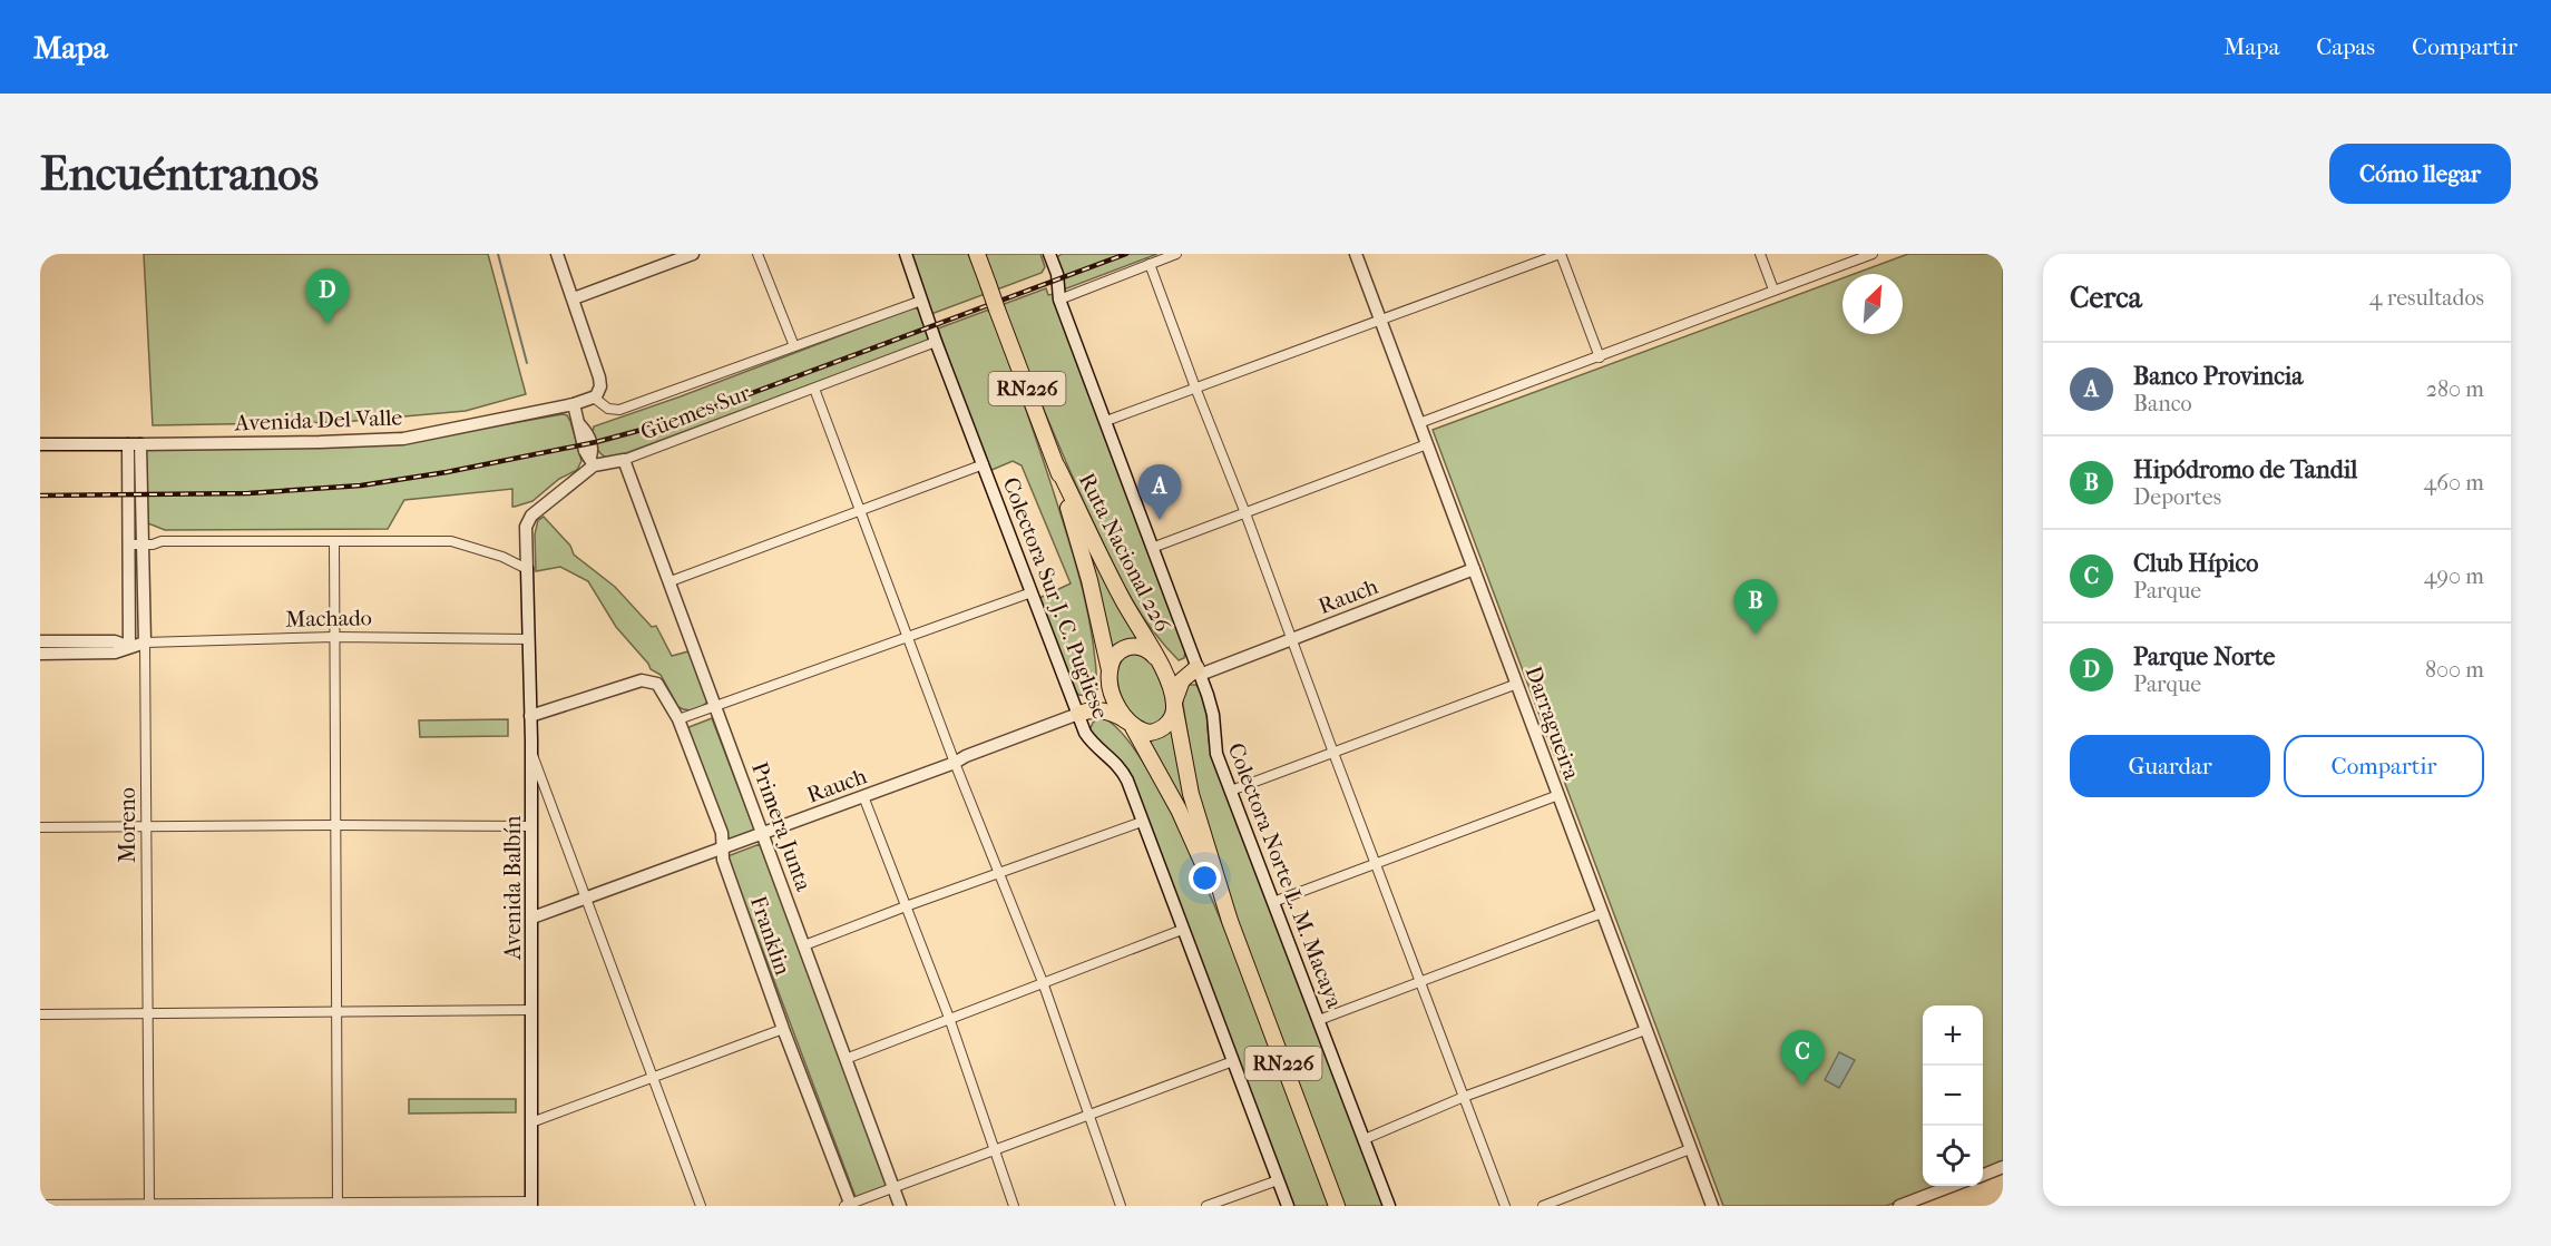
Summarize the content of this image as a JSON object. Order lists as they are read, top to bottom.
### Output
{
  "streets": {
    "highway": ["RN226", "Ruta Nacional 226"],
    "street": [
      "Güemes Sur",
      "Avenida Del Valle",
      "Rauch",
      "Colectora Sur J. C. Pugliese",
      "Machado",
      "Darragueira",
      "Moreno",
      "Primera Junta",
      "Colectora Norte L. M. Macaya",
      "Avenida Balbín",
      "Franklin"
    ]
  },
  "crossings": [
    ["Güemes Sur", "Colectora Sur J. C. Pugliese"],
    ["Güemes Sur", "Primera Junta"],
    ["Güemes Sur", "Avenida Balbín"],
    ["Avenida Del Valle", "Moreno"],
    ["Rauch", "Colectora Sur J. C. Pugliese"],
    ["Rauch", "Darragueira"],
    ["Rauch", "Primera Junta"],
    ["Rauch", "Colectora Norte L. M. Macaya"],
    ["Rauch", "Avenida Balbín"],
    ["Rauch", "Franklin"],
    ["Machado", "Moreno"],
    ["Machado", "Avenida Balbín"],
    ["Avenida Balbín", "Franklin"]
  ],
  "north": "top right",
  "page": {
    "header": "Mapa",
    "nav": ["Mapa", "Capas", "Compartir"],
    "buttons": [
      "Cómo llegar",
      ["Guardar", "Compartir"]
    ],
    "title": "Encuéntranos",
    "heading": ["Cerca", "4 resultados"],
    "pins": [
      "D",
      "A",
      "B",
      "C"
    ],
    "list": [
      {
        "mark": "A",
        "name": "Banco Provincia",
        "note": "Banco",
        "value": "280 m"
      },
      {
        "mark": "B",
        "name": "Hipódromo de Tandil",
        "note": "Deportes",
        "value": "460 m"
      },
      {
        "mark": "C",
        "name": "Club Hípico",
        "note": "Parque",
        "value": "490 m"
      },
      {
        "mark": "D",
        "name": "Parque Norte",
        "note": "Parque",
        "value": "800 m"
      }
    ],
    "map_buttons": ["+", "−"]
  }
}
